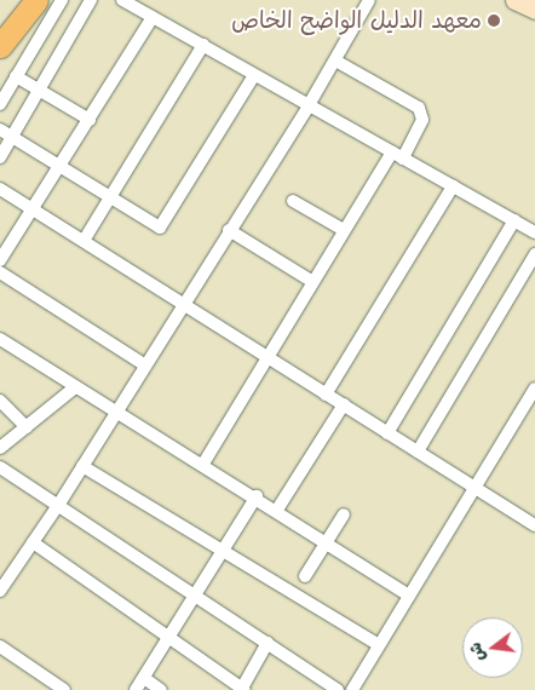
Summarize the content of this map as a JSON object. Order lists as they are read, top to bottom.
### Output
{
  "places": ["معهد الدليل الواضح الخاص"],
  "north": "left"
}
